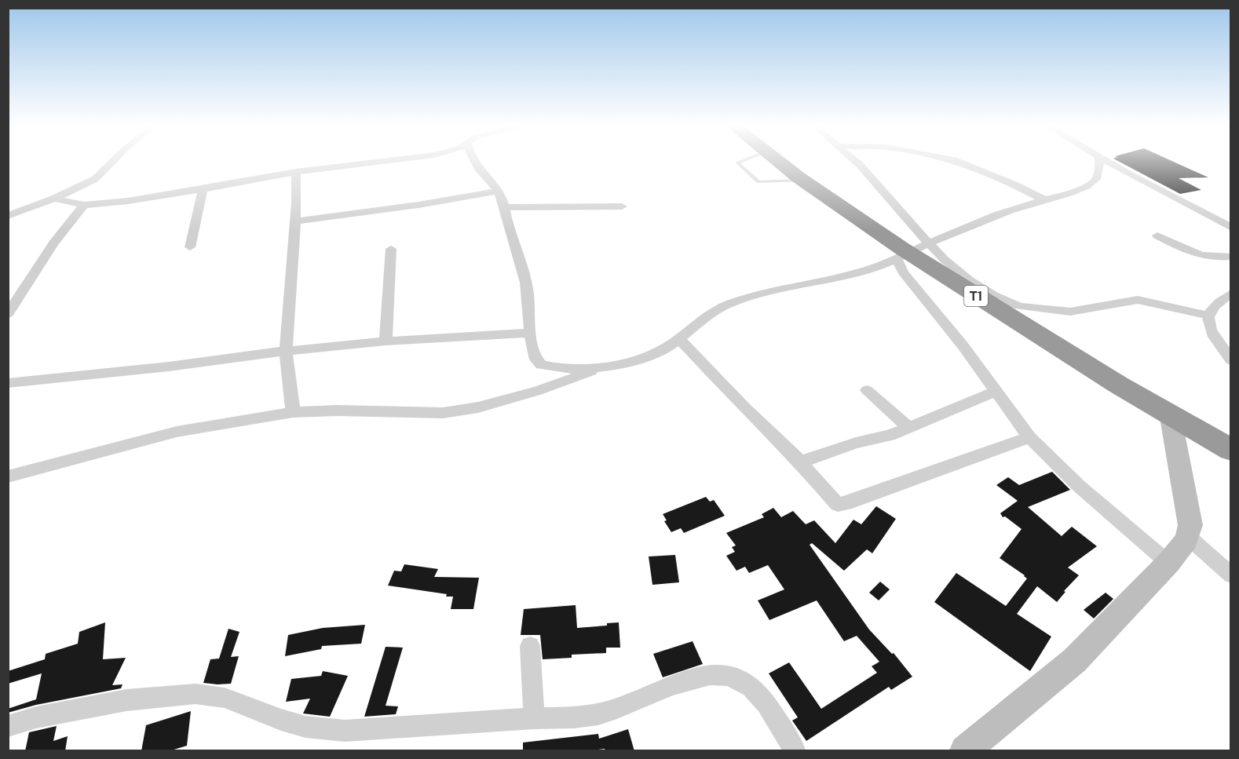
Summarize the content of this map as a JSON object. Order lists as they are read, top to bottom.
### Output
{
  "streets": {
    "highway": ["T1"]
  }
}
